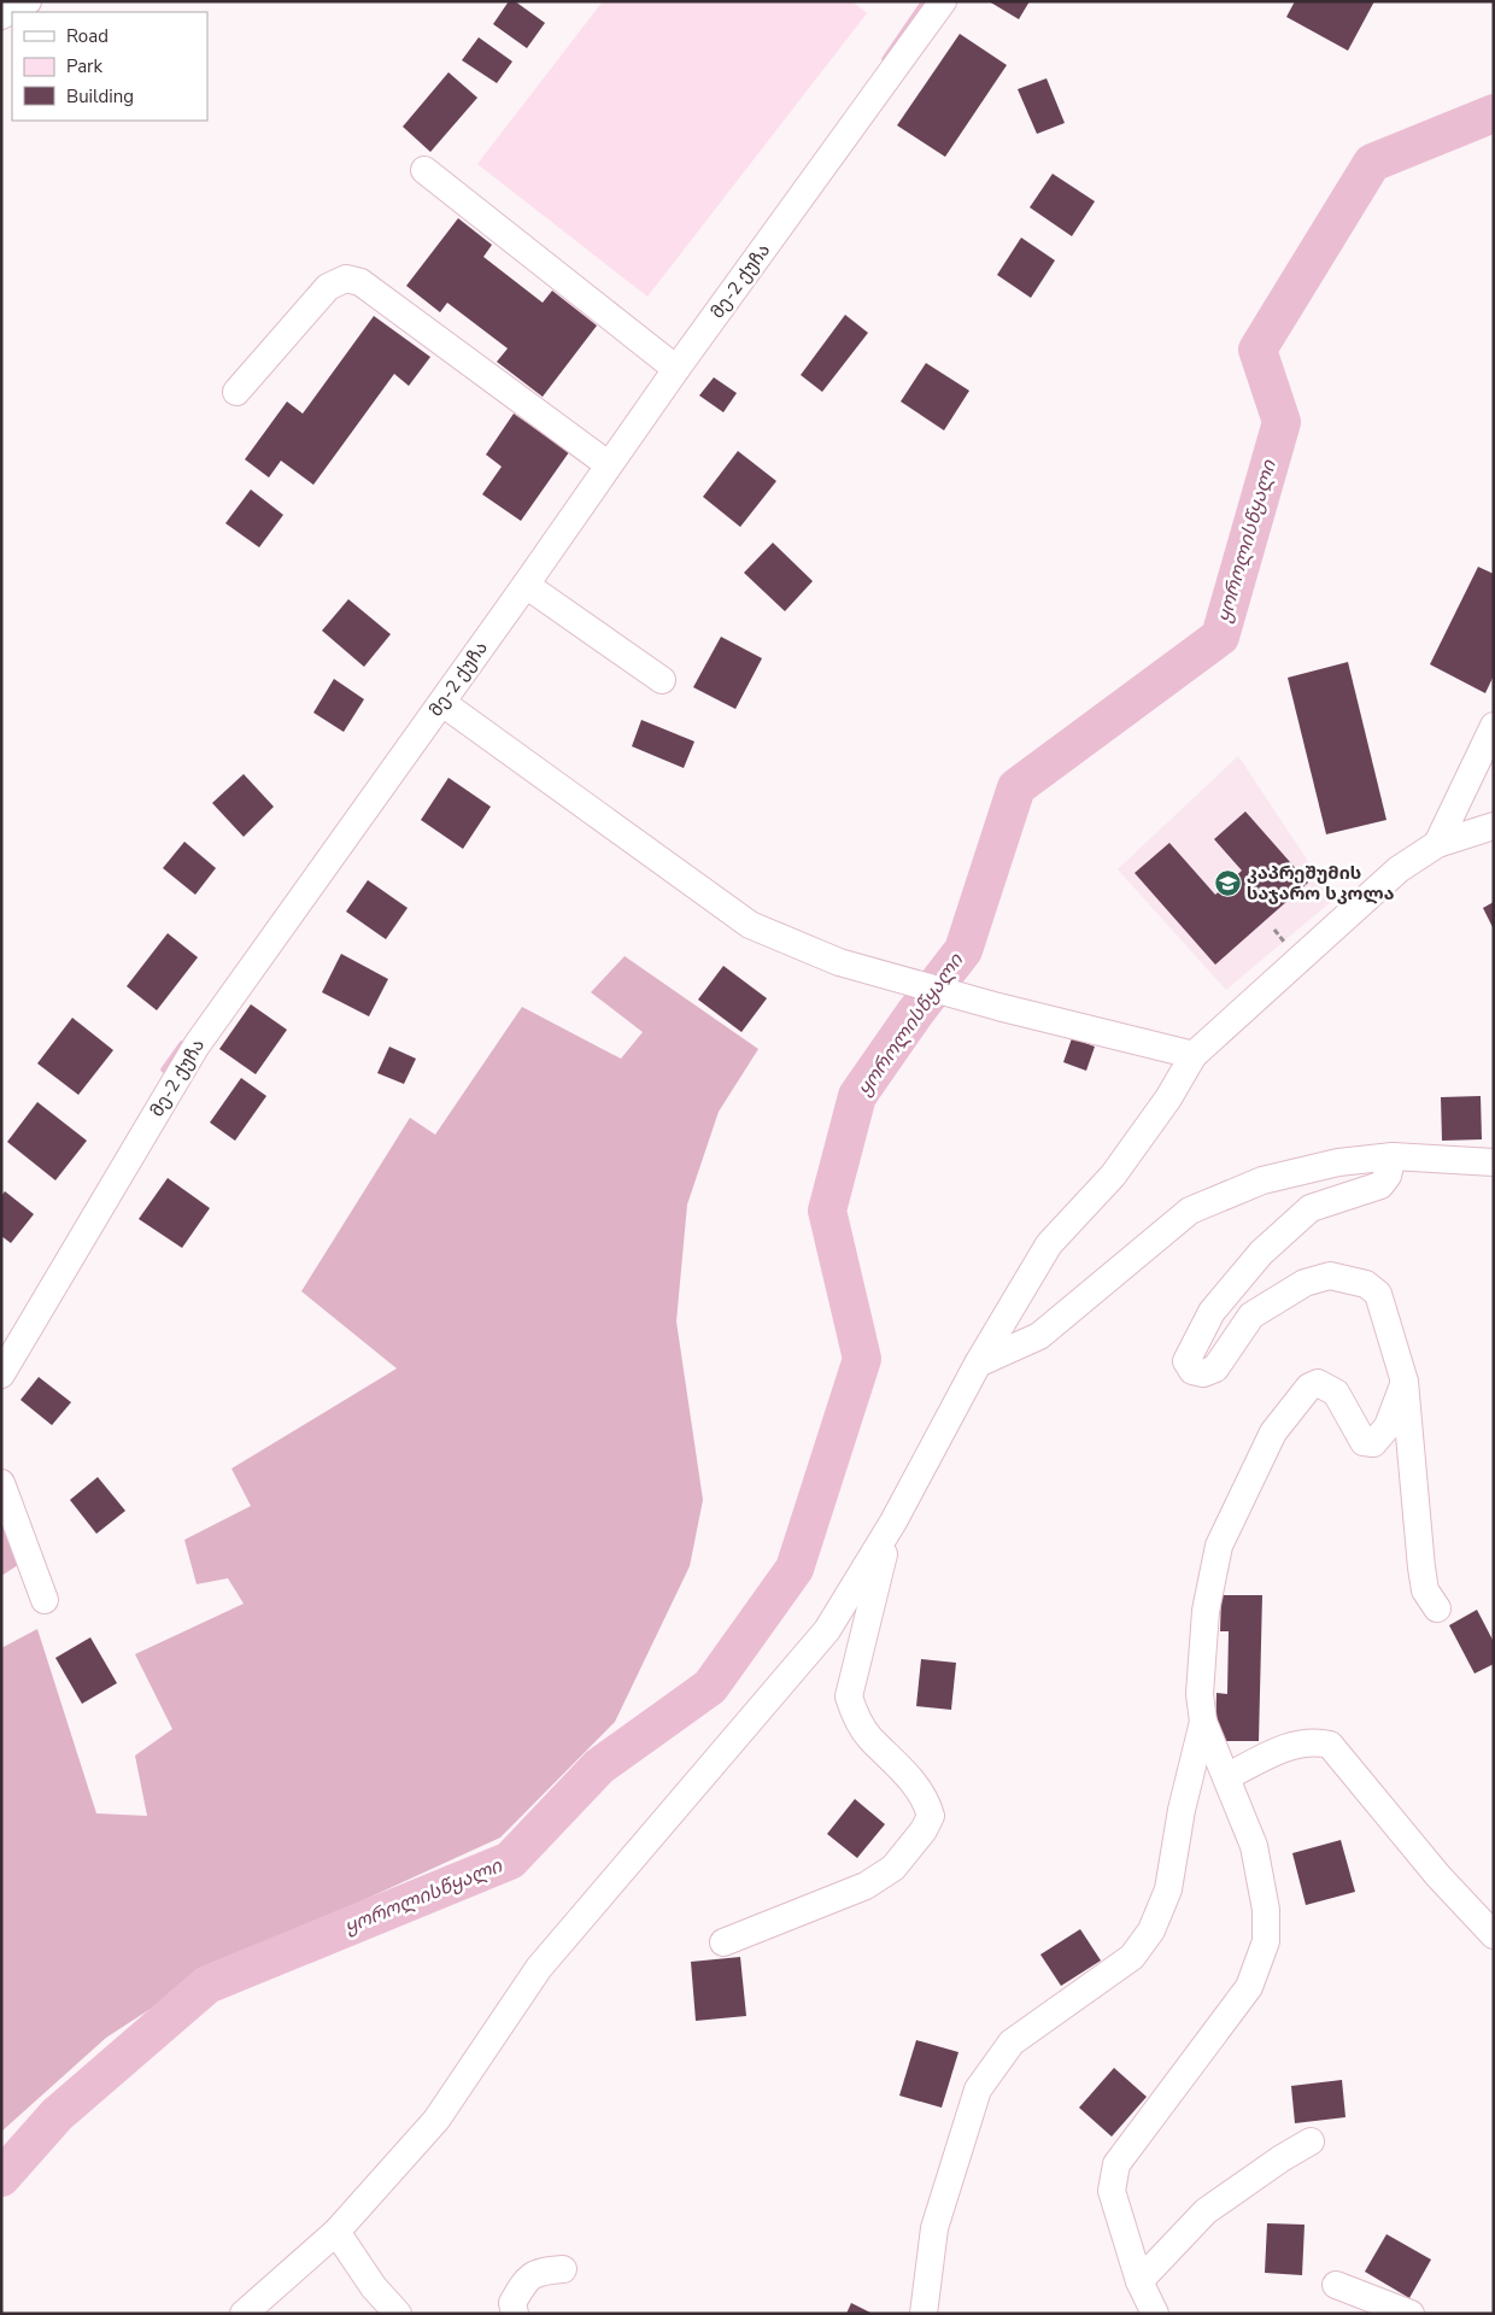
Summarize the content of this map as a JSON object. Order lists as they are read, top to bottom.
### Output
{
  "streets": {
    "street": ["მე-2 ქუჩა"]
  },
  "water": ["ყოროლისწყალი"],
  "places": {
    "school or university": ["კაპრეშუმის საჯარო სკოლა"]
  },
  "legend": ["Road", "Park", "Building"]
}
